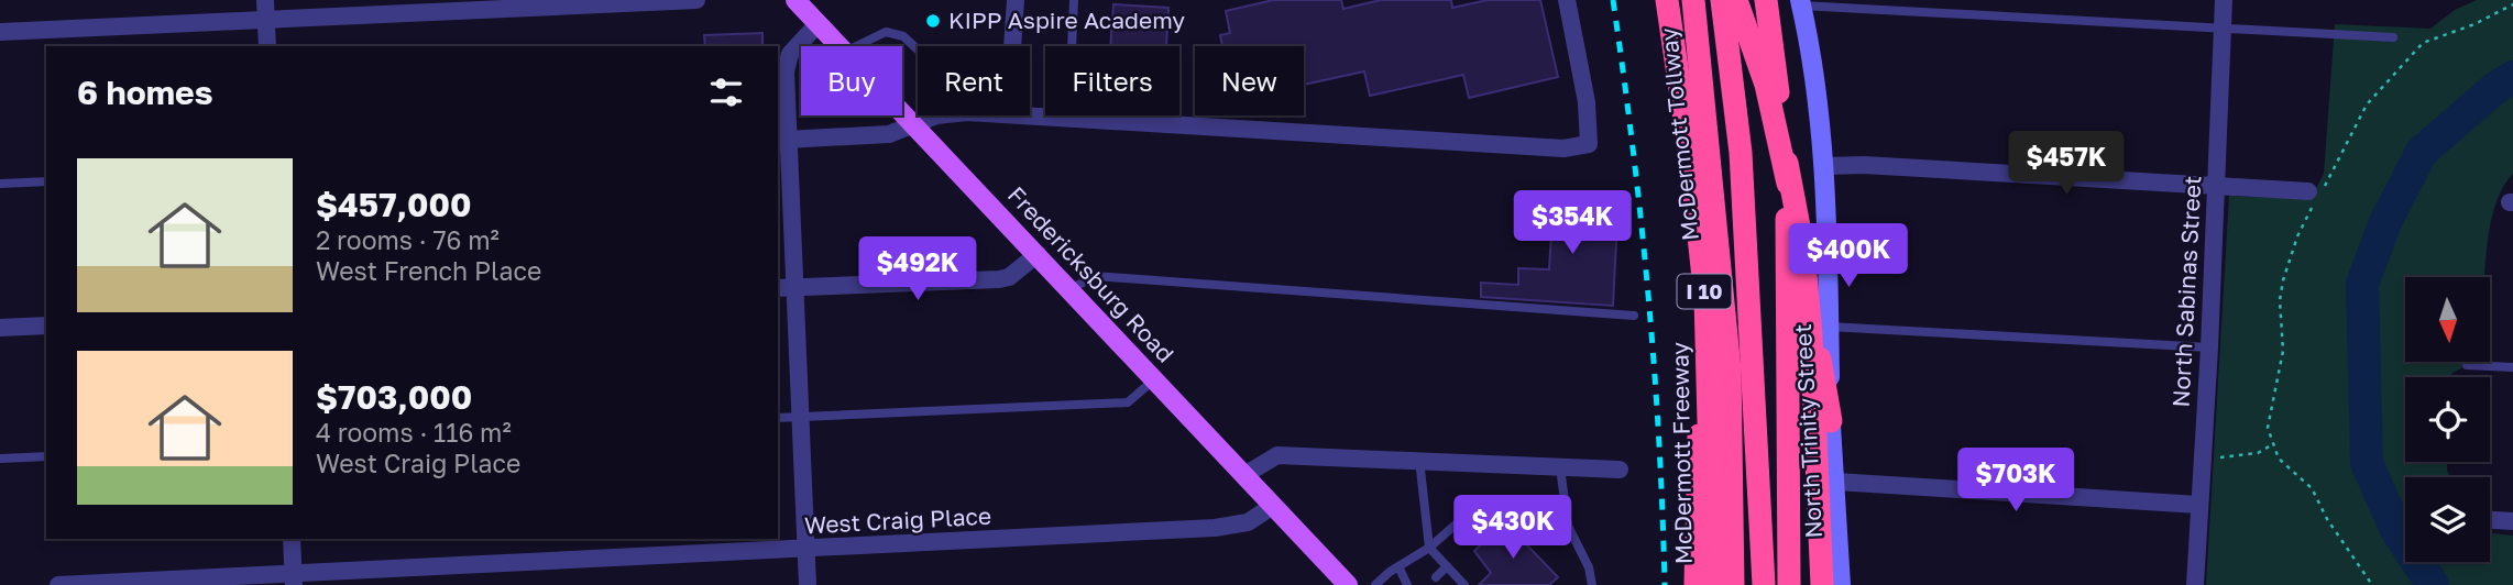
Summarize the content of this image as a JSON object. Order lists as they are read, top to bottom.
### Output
{
  "streets": {
    "highway": ["McDermott Tollway", "I 10", "McDermott Freeway"],
    "main road": ["Fredericksburg Road", "North Trinity Street"],
    "street": ["North Sabinas Street", "West Craig Place"]
  },
  "crossings": [
    ["Fredericksburg Road", "West Craig Place"]
  ],
  "places": ["KIPP Aspire Academy"],
  "north": "bottom",
  "page": {
    "chip": [
      "Buy",
      "Rent",
      "Filters",
      "New"
    ],
    "heading": "6 homes",
    "price": [
      "$457K",
      "$354K",
      "$400K",
      "$492K",
      "$703K",
      "$430K"
    ],
    "list": [
      {
        "name": "$457,000",
        "note": "2 rooms · 76 m² · West French Place"
      },
      {
        "name": "$703,000",
        "note": "4 rooms · 116 m² · West Craig Place"
      }
    ]
  }
}
